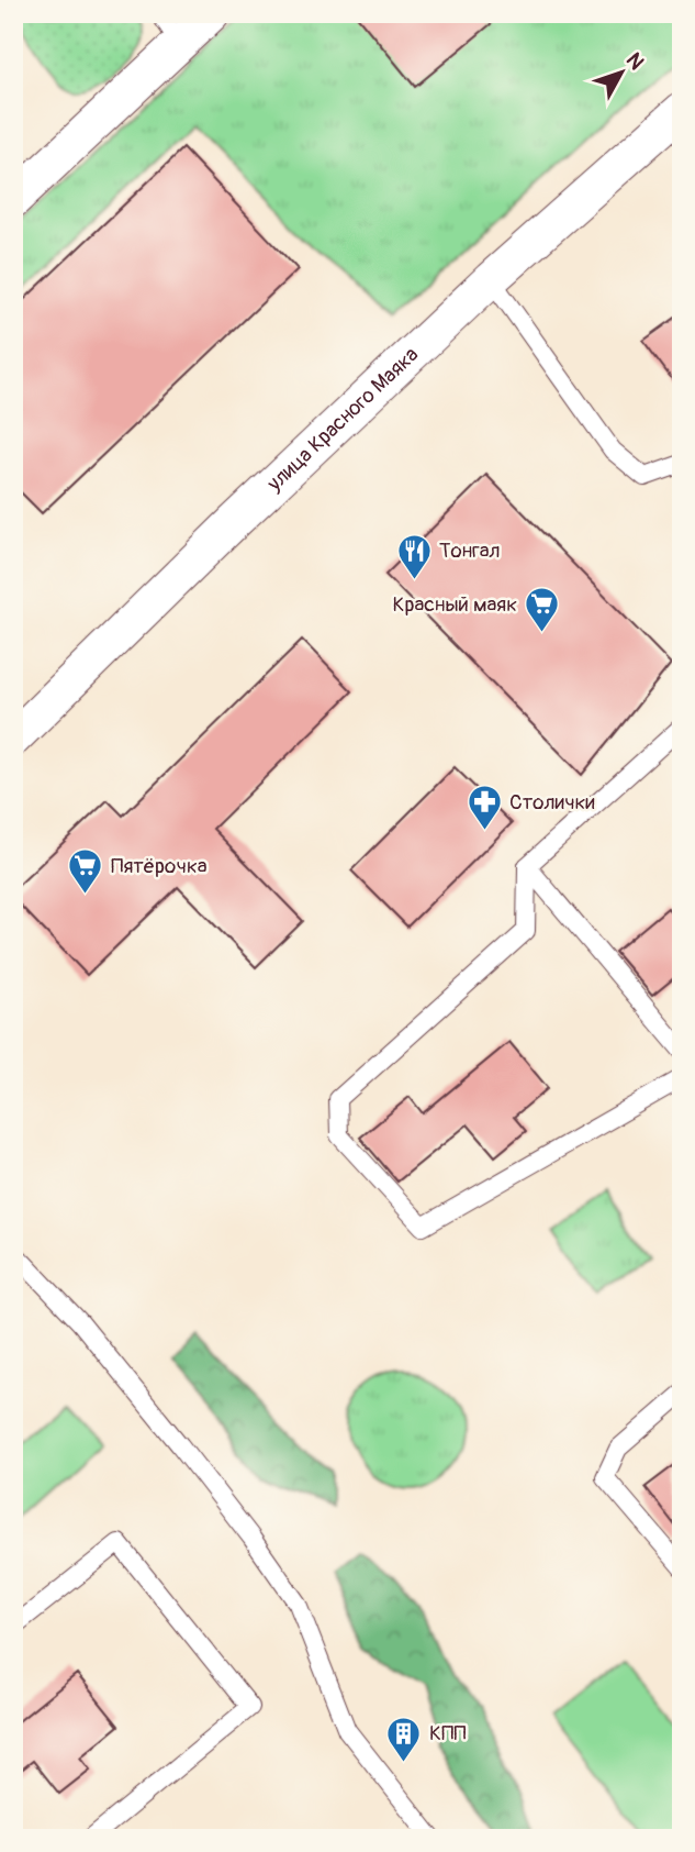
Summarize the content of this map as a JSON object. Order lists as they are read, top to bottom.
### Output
{
  "streets": {
    "street": ["улица Красного Маяка"]
  },
  "places": {
    "restaurant": ["Тонгал"],
    "supermarket": ["Красный маяк", "Пятёрочка"],
    "pharmacy": ["Столички"],
    "building": ["КПП"]
  },
  "north": "top right"
}
